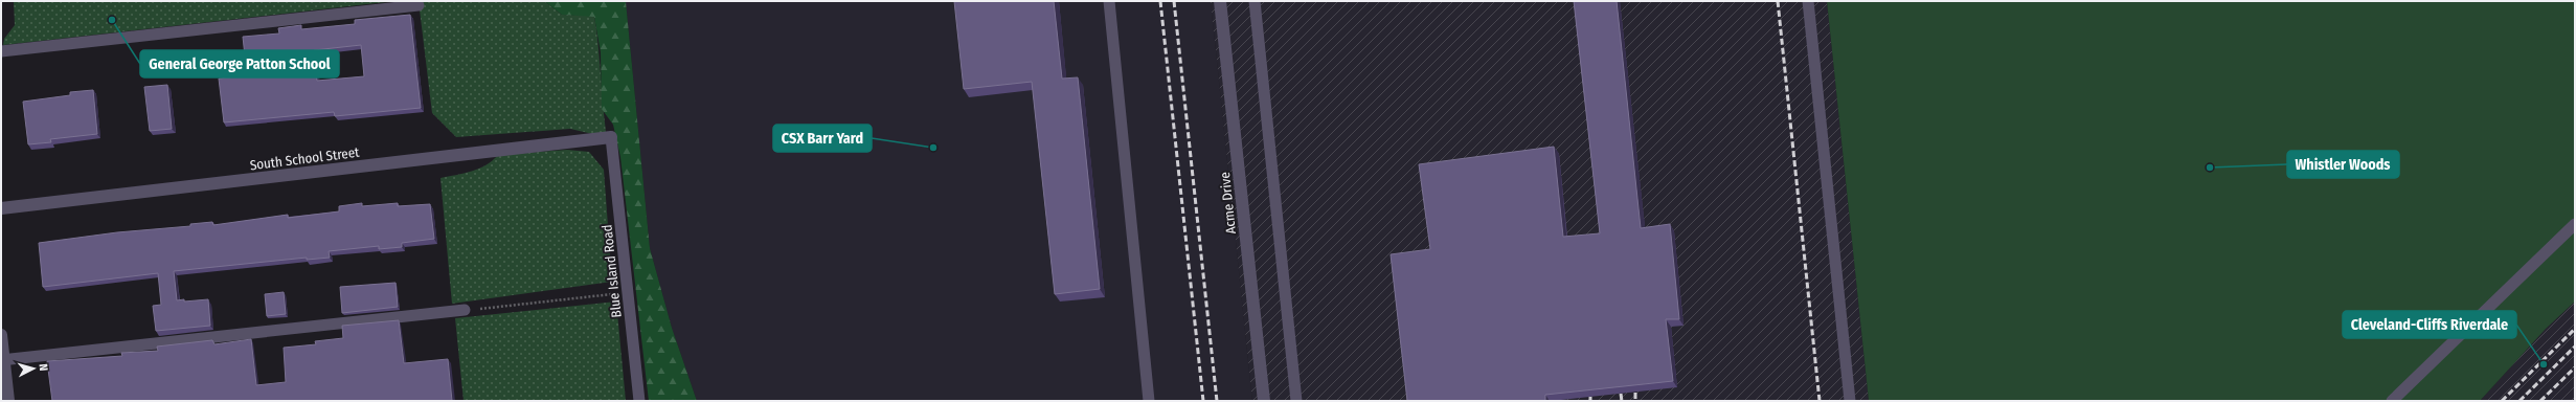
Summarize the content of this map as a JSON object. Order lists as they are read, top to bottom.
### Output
{
  "streets": {
    "street": ["South School Street", "Acme Drive"],
    "lane": ["Blue Island Road"]
  },
  "crossings": [
    ["South School Street", "Blue Island Road"]
  ],
  "places": [
    "General George Patton School",
    "CSX Barr Yard",
    "Whistler Woods",
    "Cleveland-Cliffs Riverdale"
  ],
  "north": "right"
}
